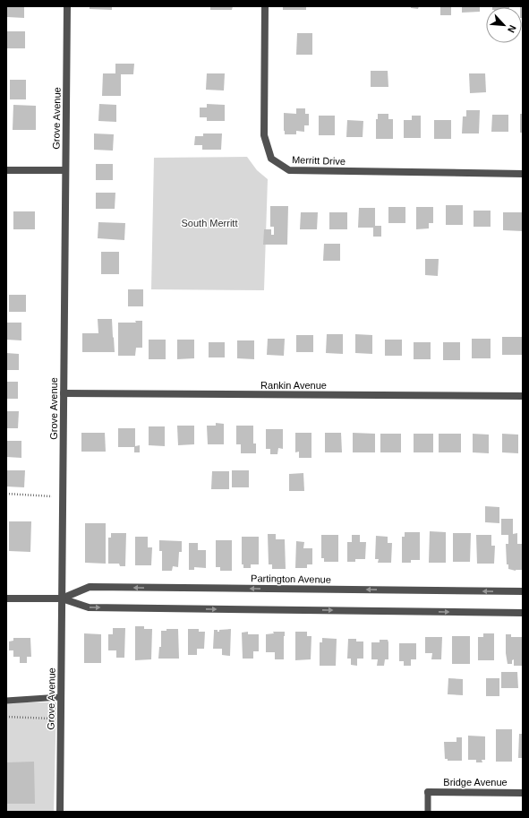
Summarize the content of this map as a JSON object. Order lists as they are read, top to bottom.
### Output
{
  "streets": {
    "street": [
      "Grove Avenue",
      "Merritt Drive",
      "Rankin Avenue",
      "Partington Avenue",
      "Bridge Avenue"
    ]
  },
  "crossings": [
    ["Grove Avenue", "Rankin Avenue"],
    ["Grove Avenue", "Partington Avenue"]
  ],
  "parks": ["South Merritt"],
  "north": "bottom right"
}
